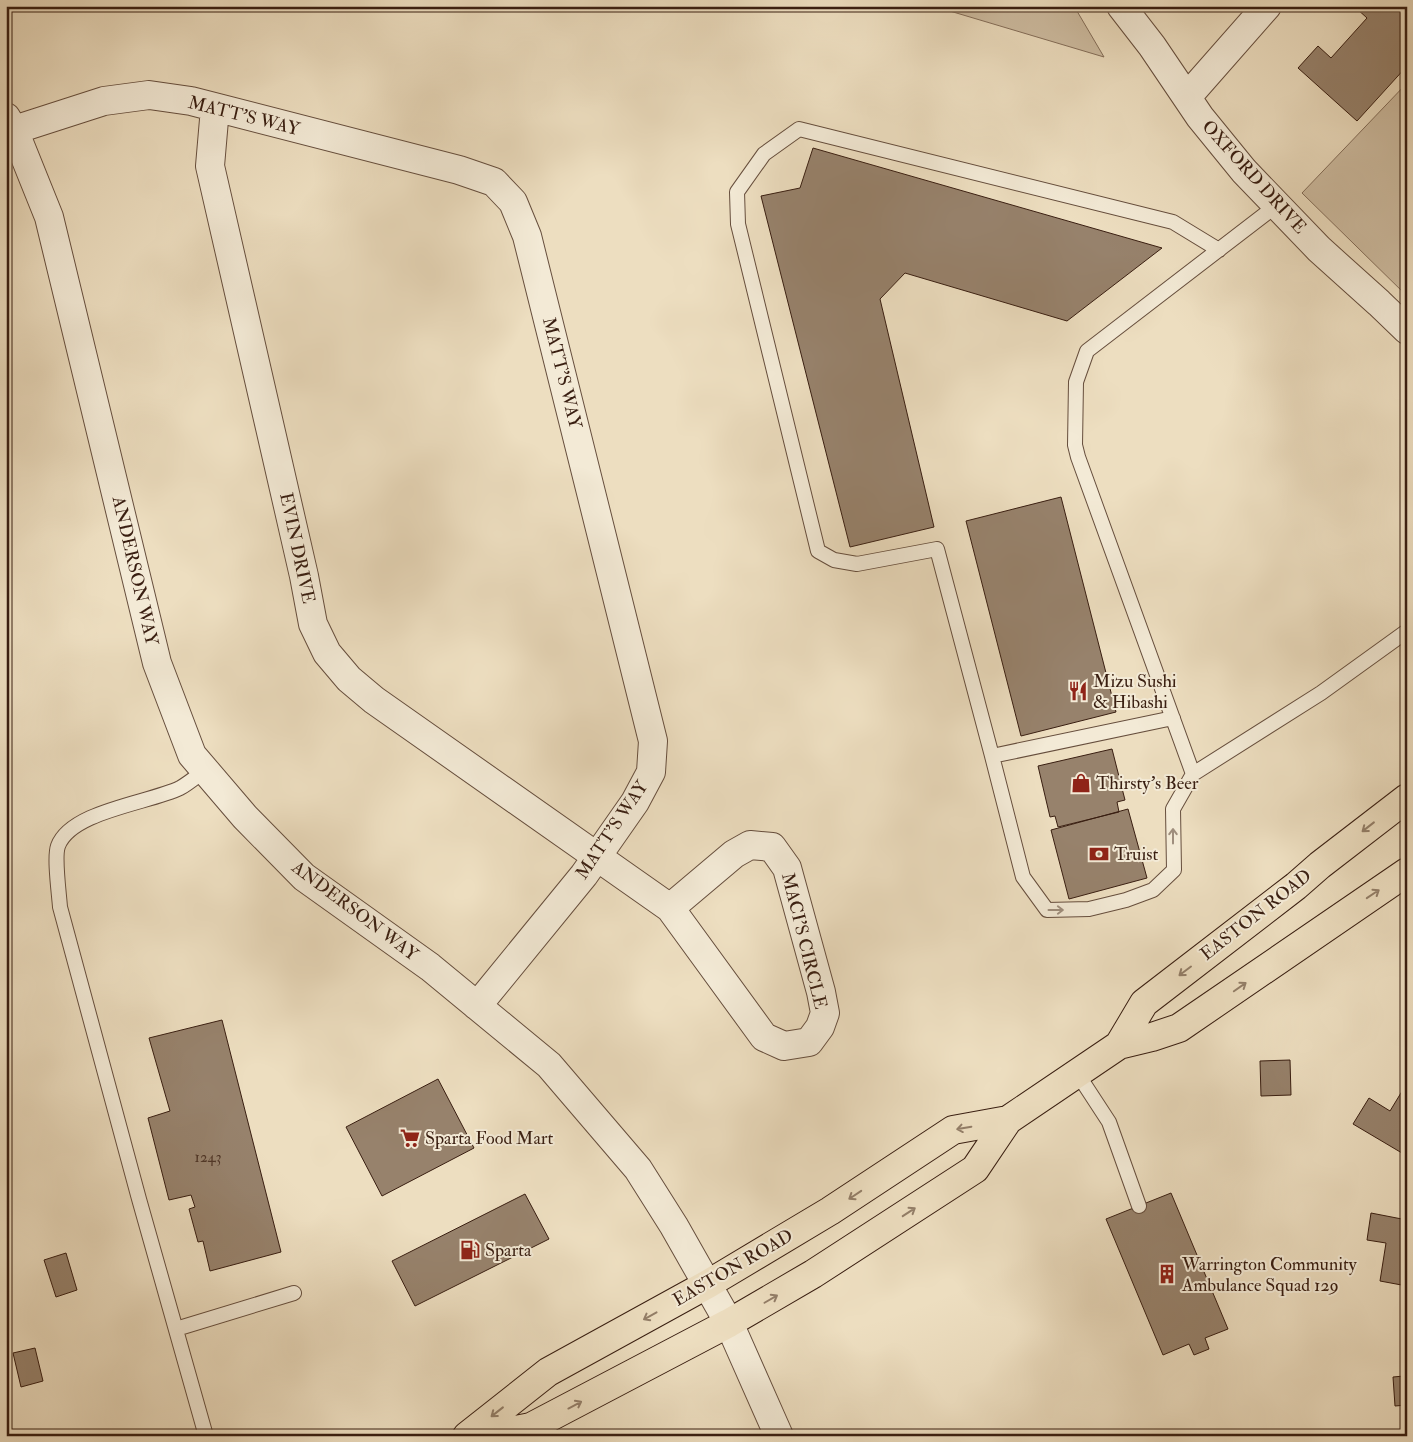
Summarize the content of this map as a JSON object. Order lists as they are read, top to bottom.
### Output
{
  "streets": {
    "highway": ["EASTON ROAD"],
    "street": [
      "MATT'S WAY",
      "OXFORD DRIVE",
      "EVIN DRIVE",
      "ANDERSON WAY",
      "MACI'S CIRCLE"
    ]
  },
  "crossings": [
    ["MATT'S WAY", "EVIN DRIVE"],
    ["MATT'S WAY", "ANDERSON WAY"],
    ["MATT'S WAY", "MACI'S CIRCLE"],
    ["EVIN DRIVE", "MACI'S CIRCLE"],
    ["ANDERSON WAY", "EASTON ROAD"]
  ],
  "places": {
    "restaurant": ["Mizu Sushi & Hibashi"],
    "shop": ["Thirsty's Beer"],
    "bank": ["Truist"],
    "supermarket": ["Sparta Food Mart"],
    "fuel station": ["Sparta"],
    "building": ["Warrington Community Ambulance Squad 129"]
  },
  "house_numbers": ["1243"]
}
